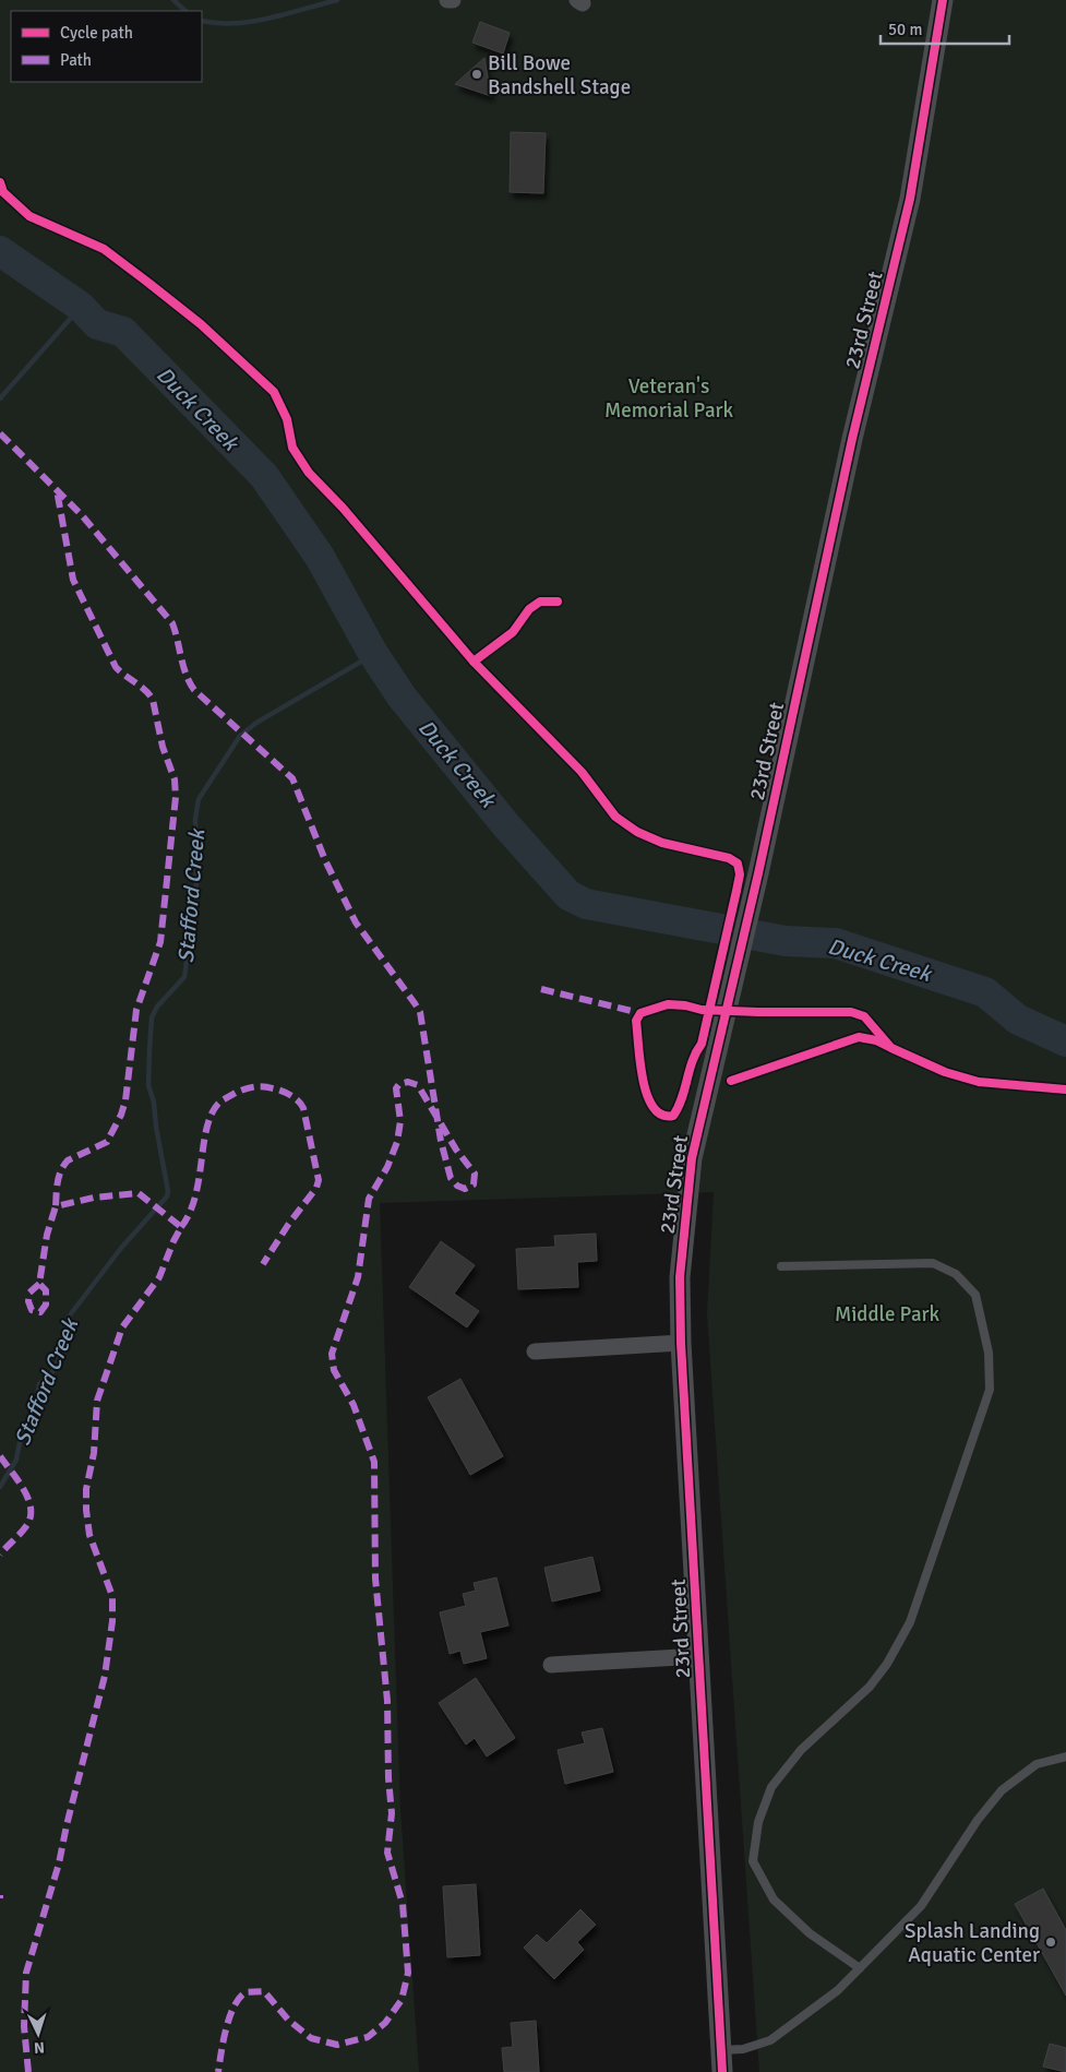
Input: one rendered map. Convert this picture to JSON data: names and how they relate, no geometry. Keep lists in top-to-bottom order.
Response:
{
  "streets": {
    "street": ["23rd Street"]
  },
  "water": ["Duck Creek", "Stafford Creek"],
  "parks": ["Veteran's Memorial Park", "Middle Park"],
  "places": ["Bill Bowe Bandshell Stage", "Splash Landing Aquatic Center"],
  "legend": ["Cycle path", "Path"],
  "scale_bar": "50 m",
  "north": "bottom"
}
